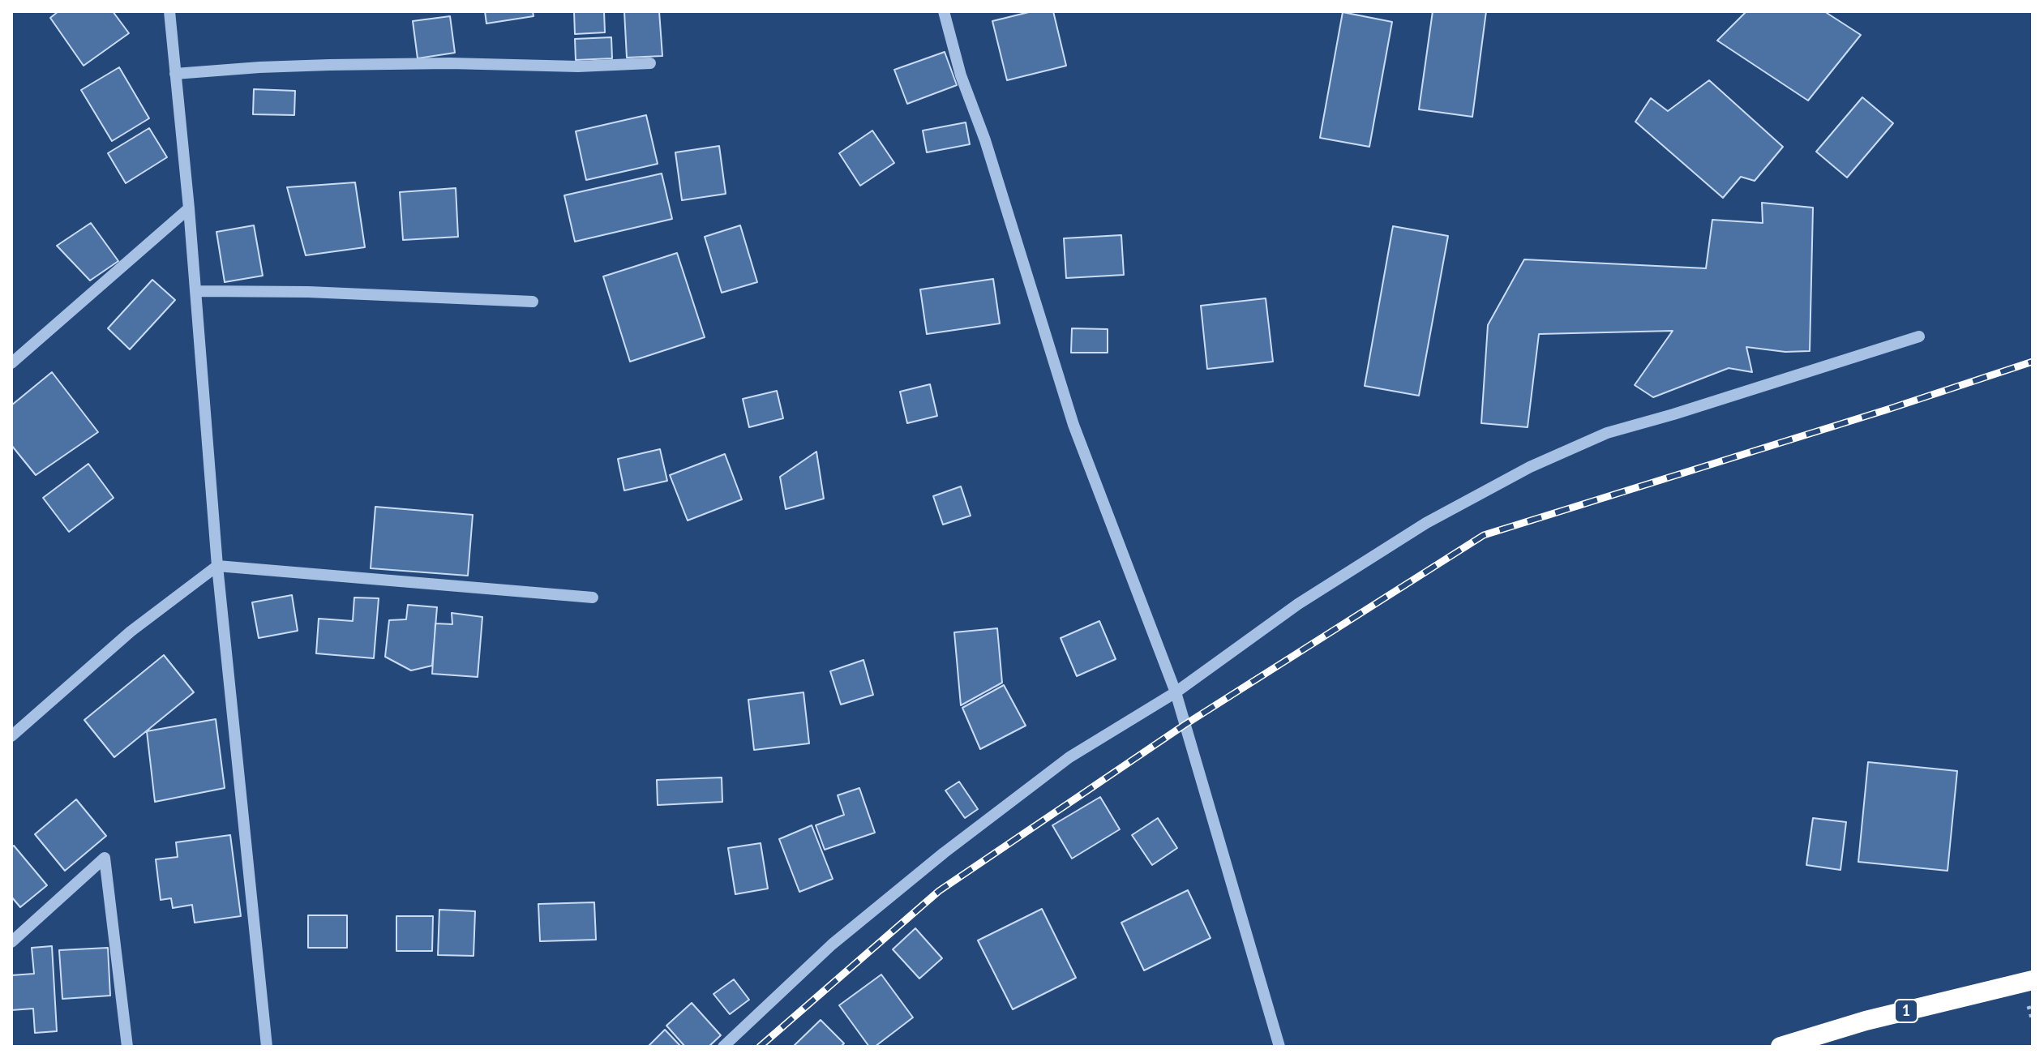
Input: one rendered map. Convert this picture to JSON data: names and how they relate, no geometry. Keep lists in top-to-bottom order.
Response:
{
  "streets": {
    "highway": ["1"]
  }
}
